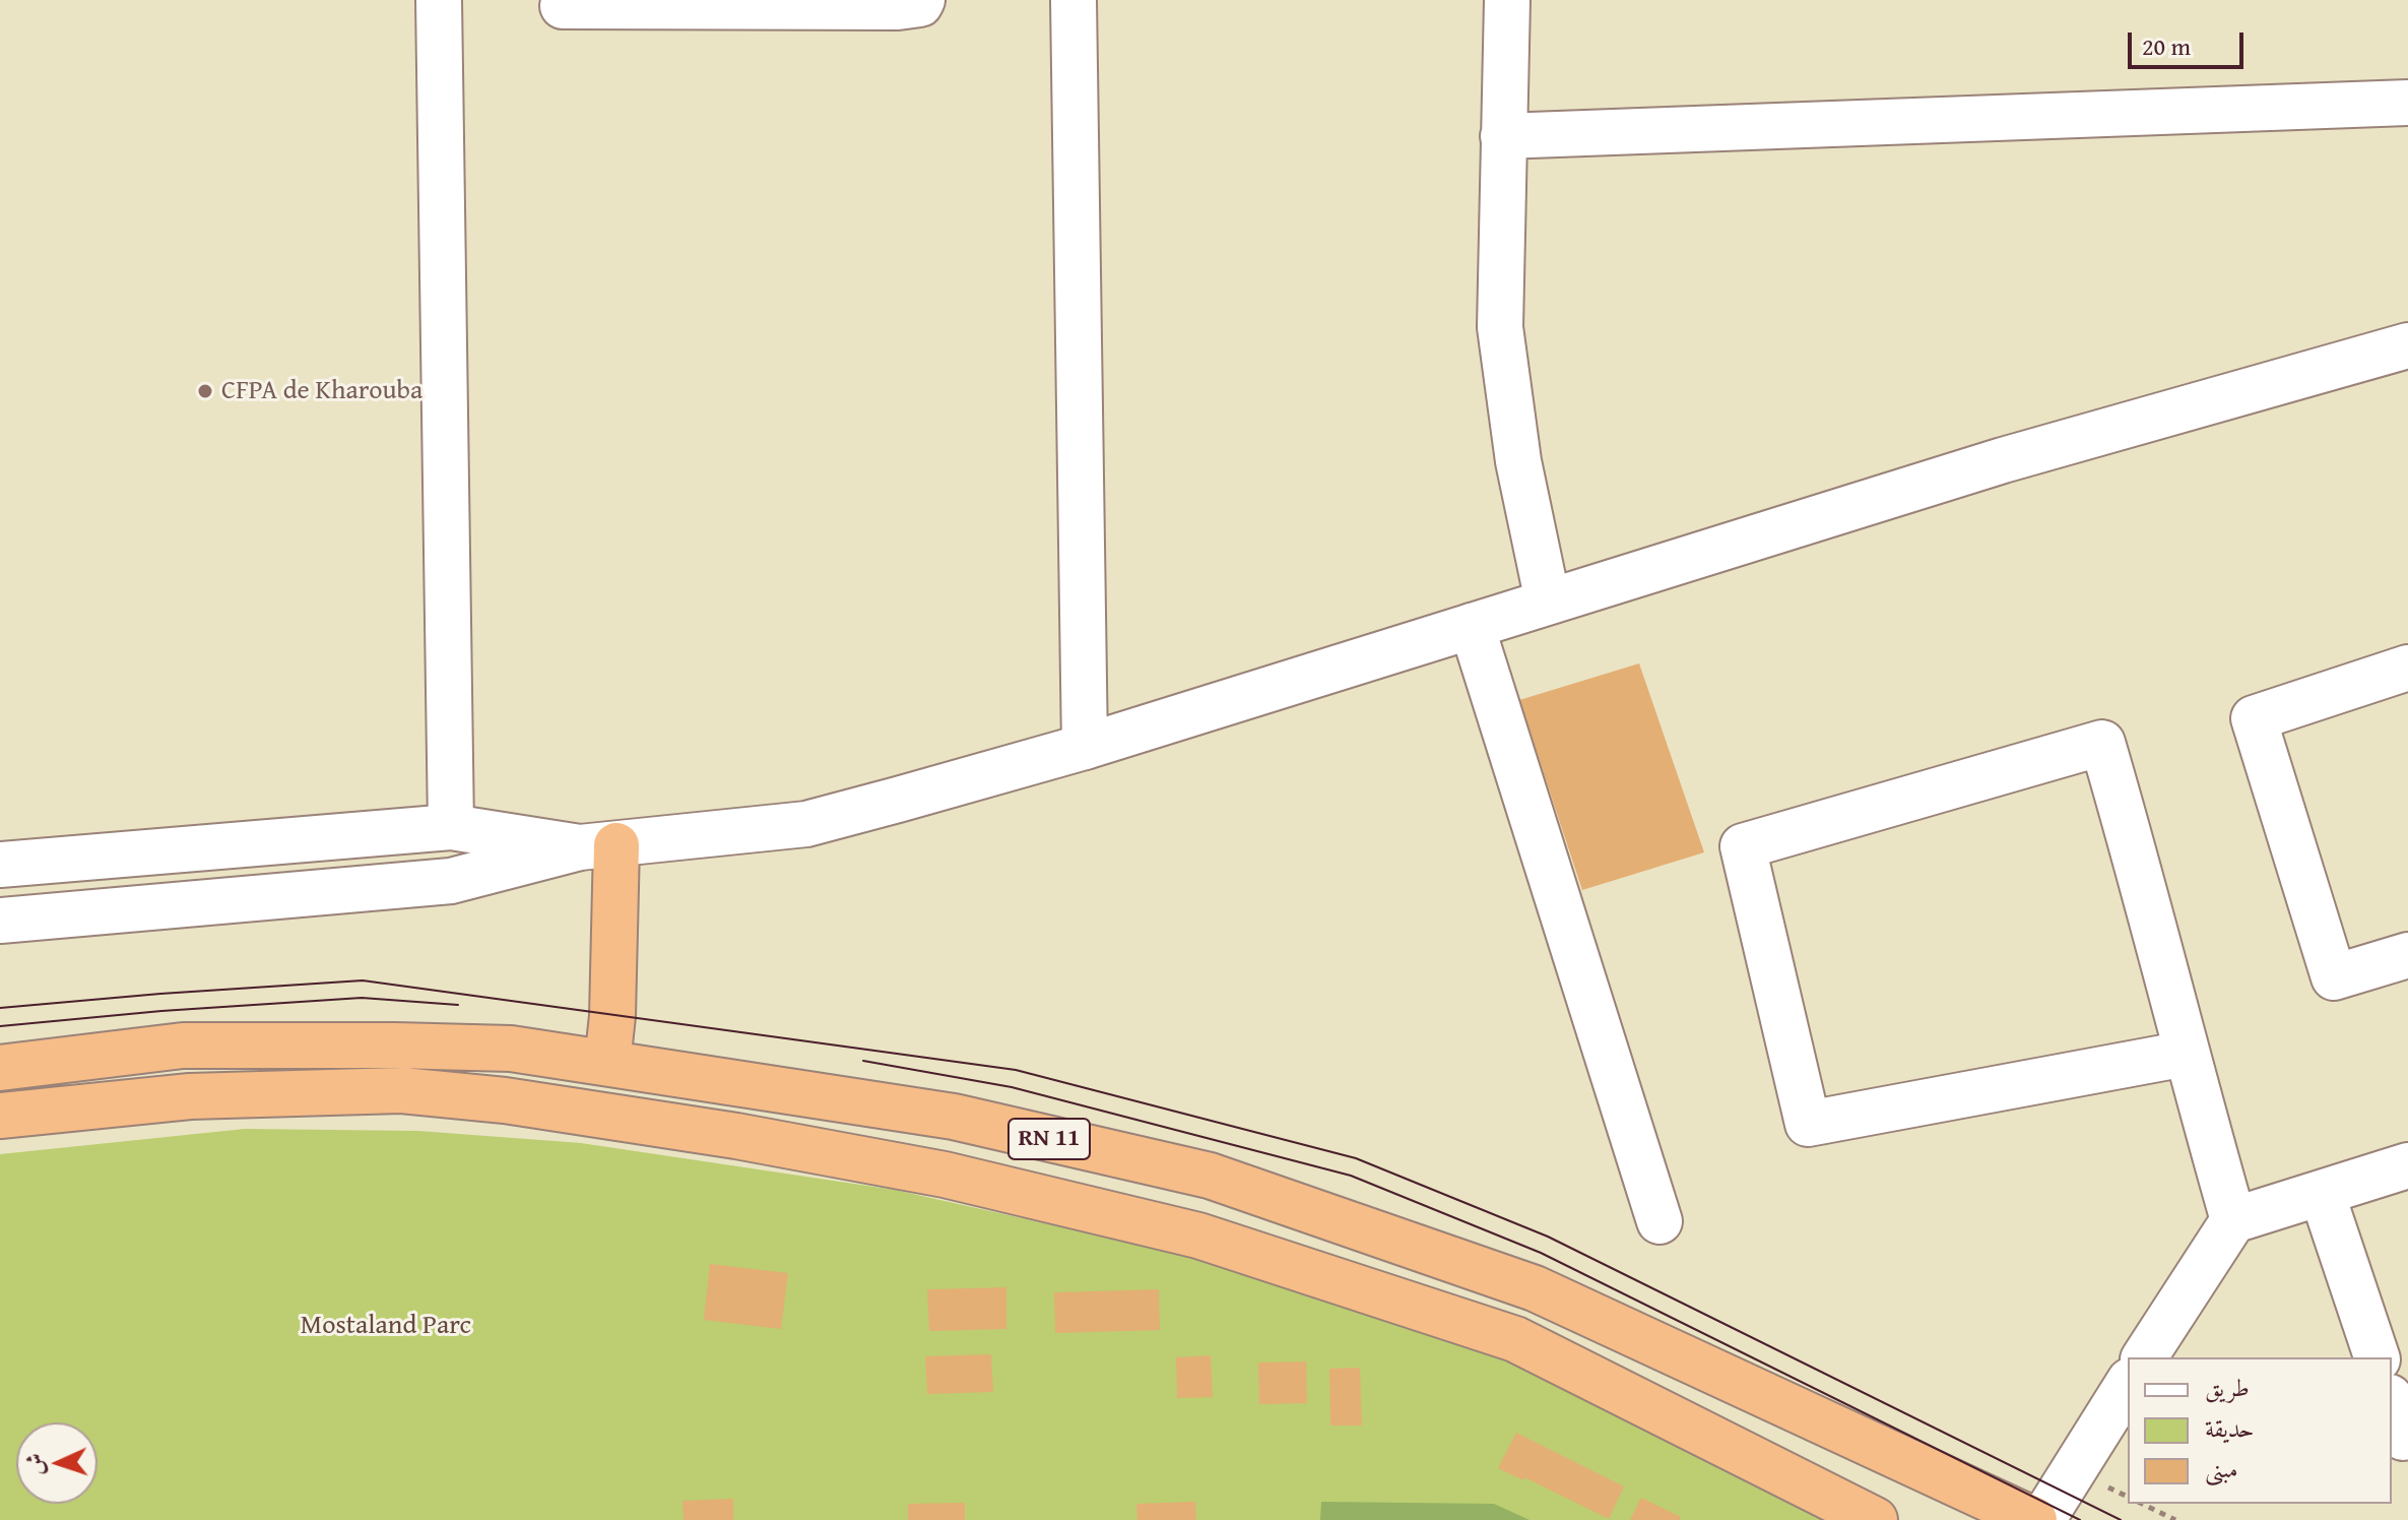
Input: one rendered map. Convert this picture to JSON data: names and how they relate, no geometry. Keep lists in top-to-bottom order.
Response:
{
  "streets": {
    "highway": ["RN 11"]
  },
  "parks": ["Mostaland Parc"],
  "places": ["CFPA de Kharouba"],
  "legend": ["طريق", "حديقة", "مبنى"],
  "scale_bar": "20 m",
  "north": "left"
}
